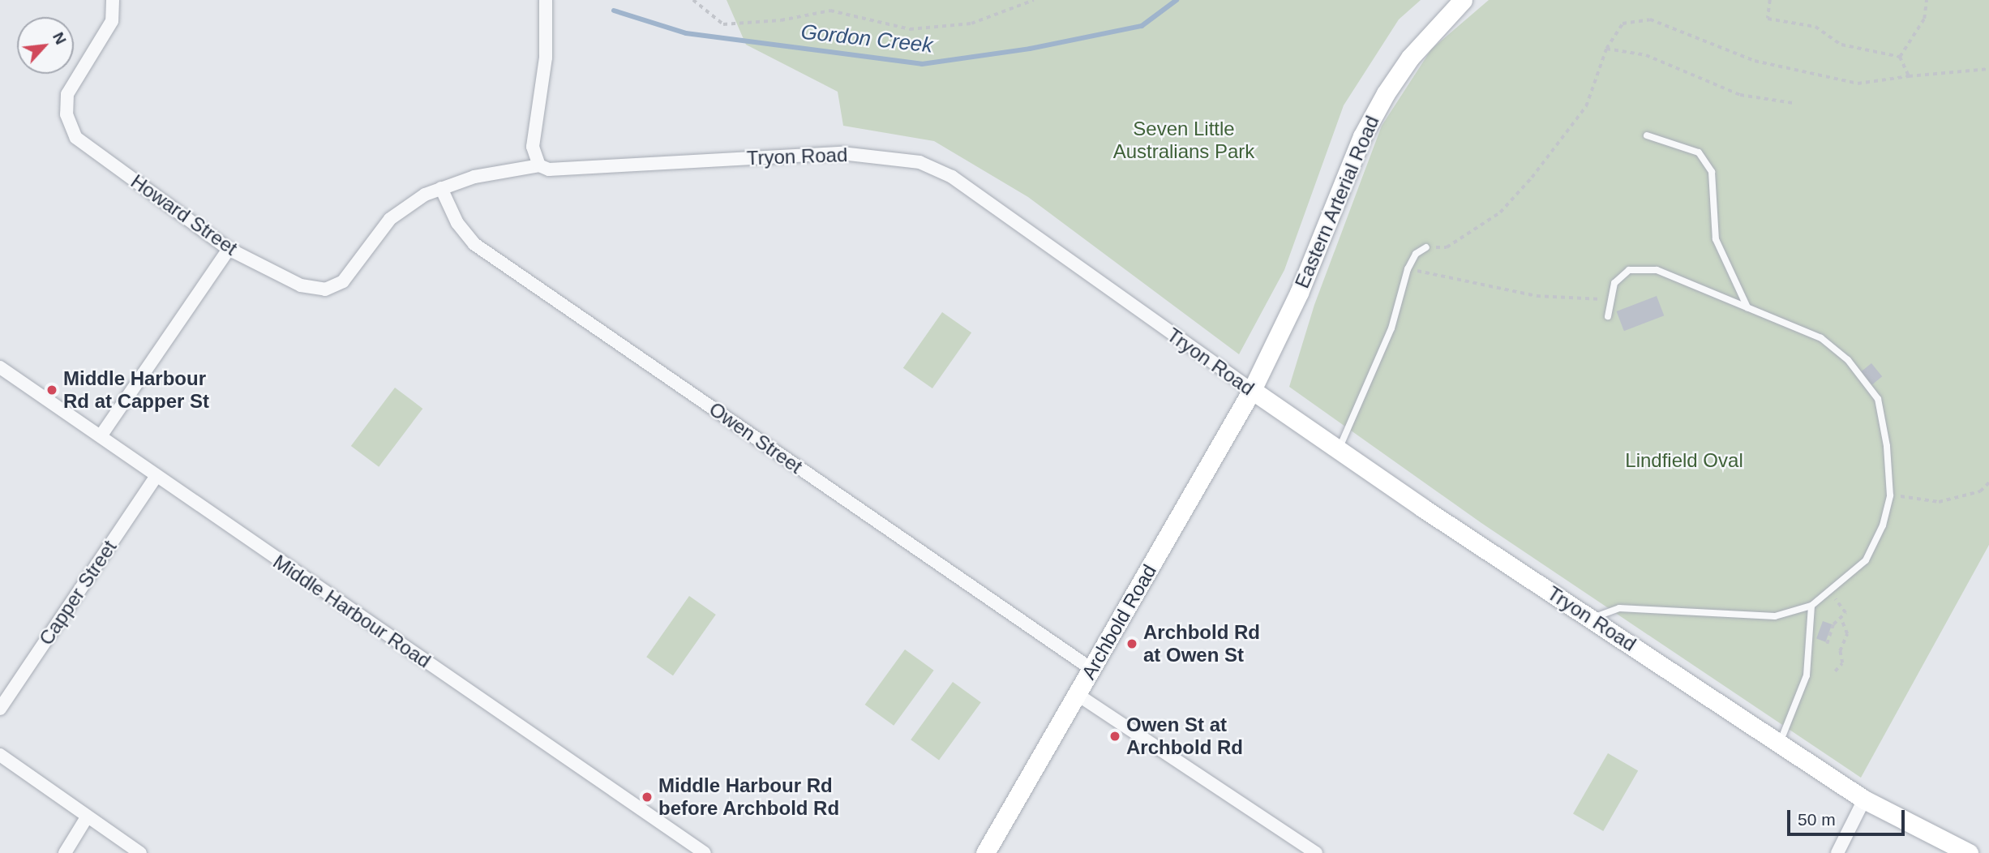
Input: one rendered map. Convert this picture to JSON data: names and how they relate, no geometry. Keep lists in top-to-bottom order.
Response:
{
  "streets": {
    "main road": ["Tryon Road", "Eastern Arterial Road", "Archbold Road"],
    "street": [
      "Howard Street",
      "Owen Street",
      "Capper Street",
      "Middle Harbour Road"
    ]
  },
  "crossings": [
    ["Tryon Road", "Eastern Arterial Road"],
    ["Tryon Road", "Howard Street"],
    ["Tryon Road", "Archbold Road"],
    ["Eastern Arterial Road", "Archbold Road"],
    ["Howard Street", "Owen Street"],
    ["Owen Street", "Archbold Road"],
    ["Capper Street", "Middle Harbour Road"]
  ],
  "water": ["Gordon Creek"],
  "parks": ["Seven Little Australians Park", "Lindfield Oval"],
  "places": [
    "Middle Harbour Rd at Capper St",
    "Archbold Rd at Owen St",
    "Owen St at Archbold Rd",
    "Middle Harbour Rd before Archbold Rd"
  ],
  "scale_bar": "50 m",
  "north": "top right"
}
